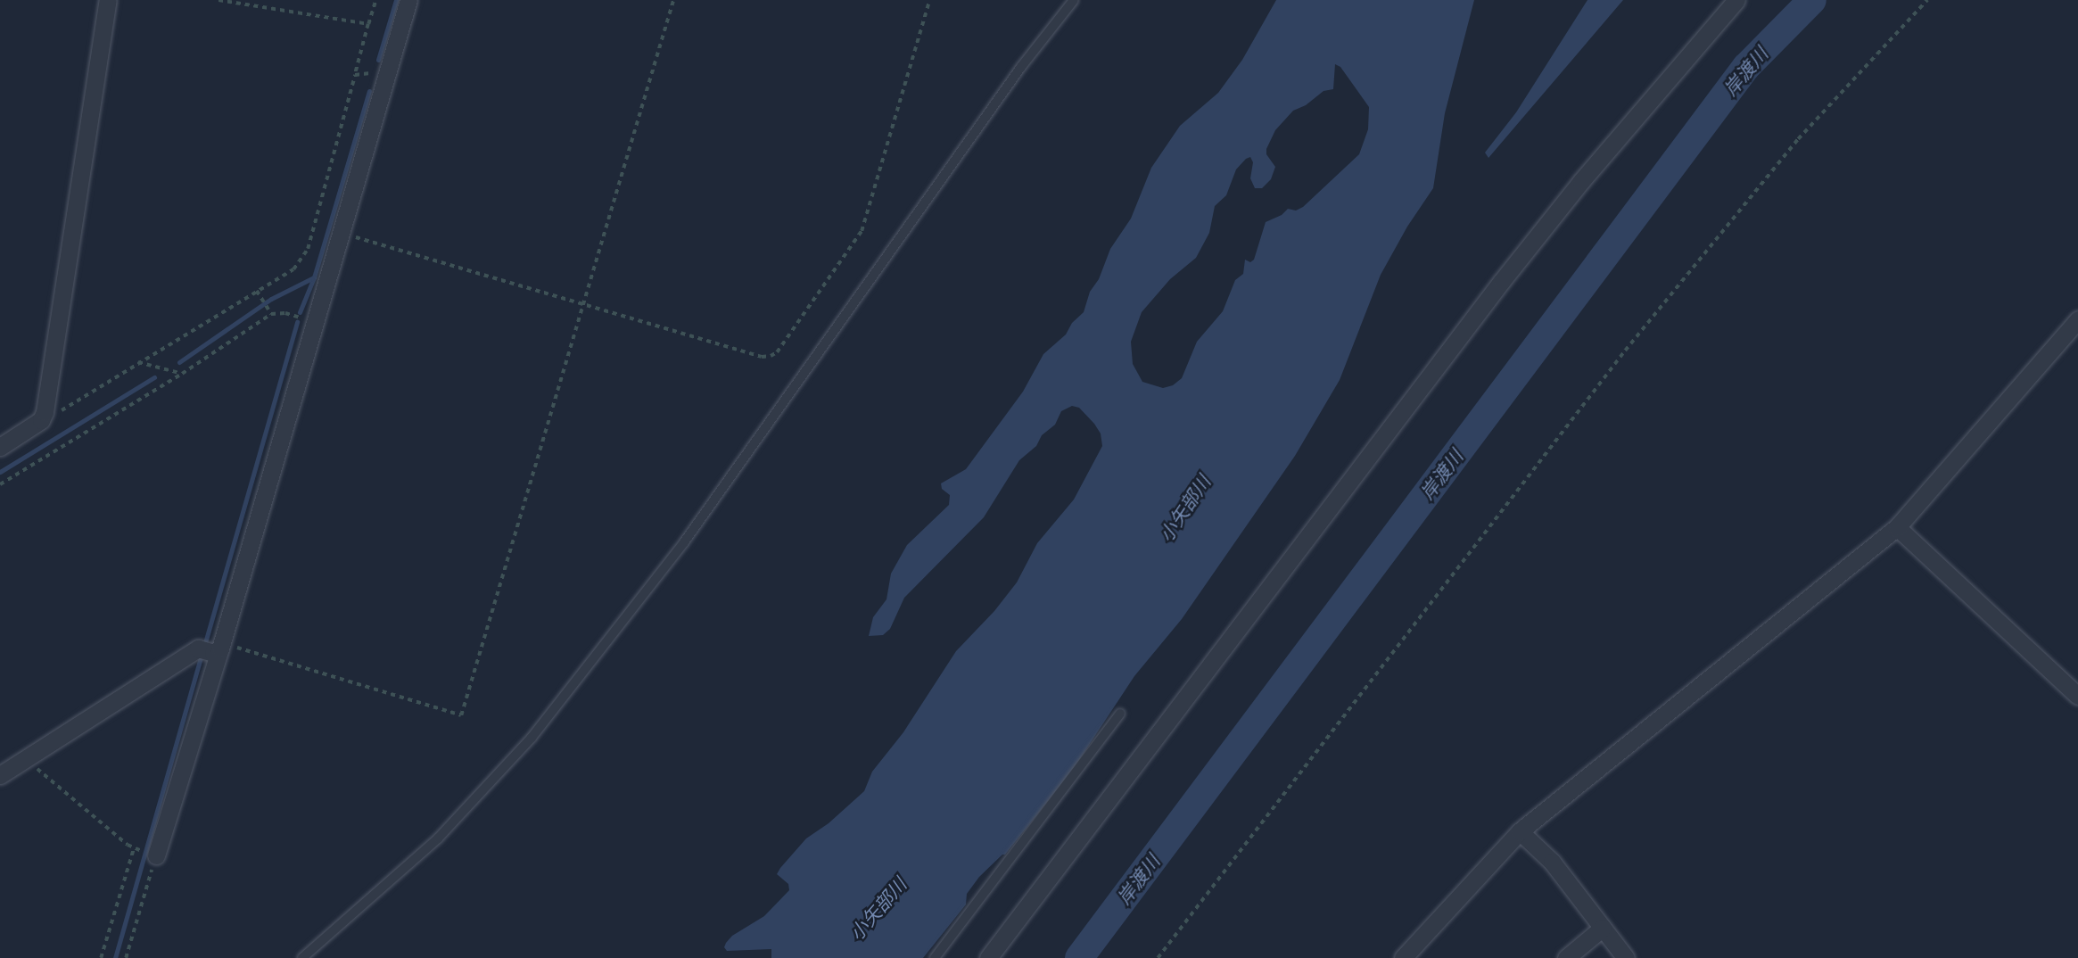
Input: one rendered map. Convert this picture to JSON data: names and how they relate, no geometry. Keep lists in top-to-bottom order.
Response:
{
  "water": ["岸渡川", "小矢部川"]
}
